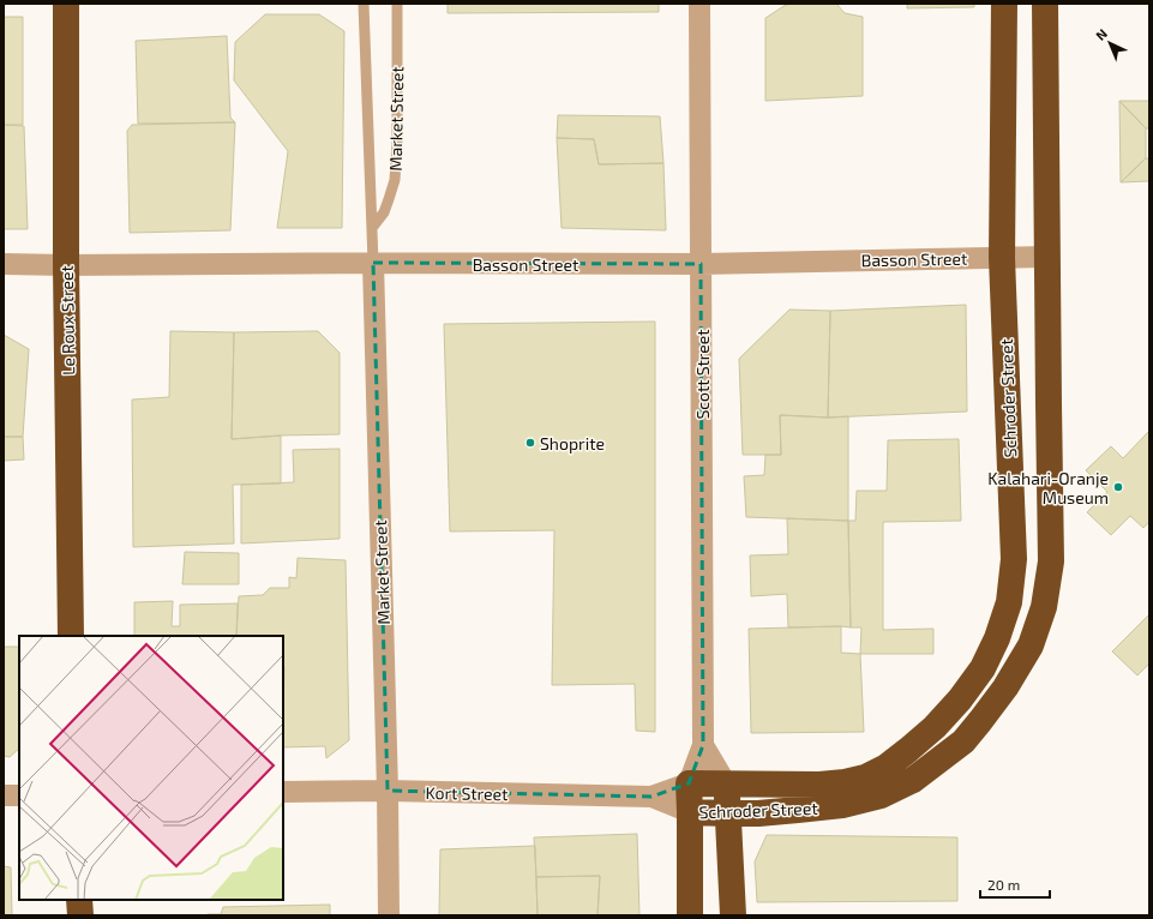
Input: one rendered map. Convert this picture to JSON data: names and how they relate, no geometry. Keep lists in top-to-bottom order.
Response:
{
  "streets": {
    "highway": ["Le Roux Street", "Scott Street", "Schroder Street"],
    "street": ["Market Street", "Basson Street", "Kort Street"]
  },
  "crossings": [
    ["Market Street", "Basson Street"],
    ["Market Street", "Kort Street"],
    ["Basson Street", "Le Roux Street"],
    ["Basson Street", "Scott Street"],
    ["Basson Street", "Schroder Street"],
    ["Scott Street", "Schroder Street"],
    ["Schroder Street", "Kort Street"]
  ],
  "places": ["Shoprite", "Kalahari-Oranje Museum"],
  "scale_bar": "20 m",
  "north": "top left"
}
